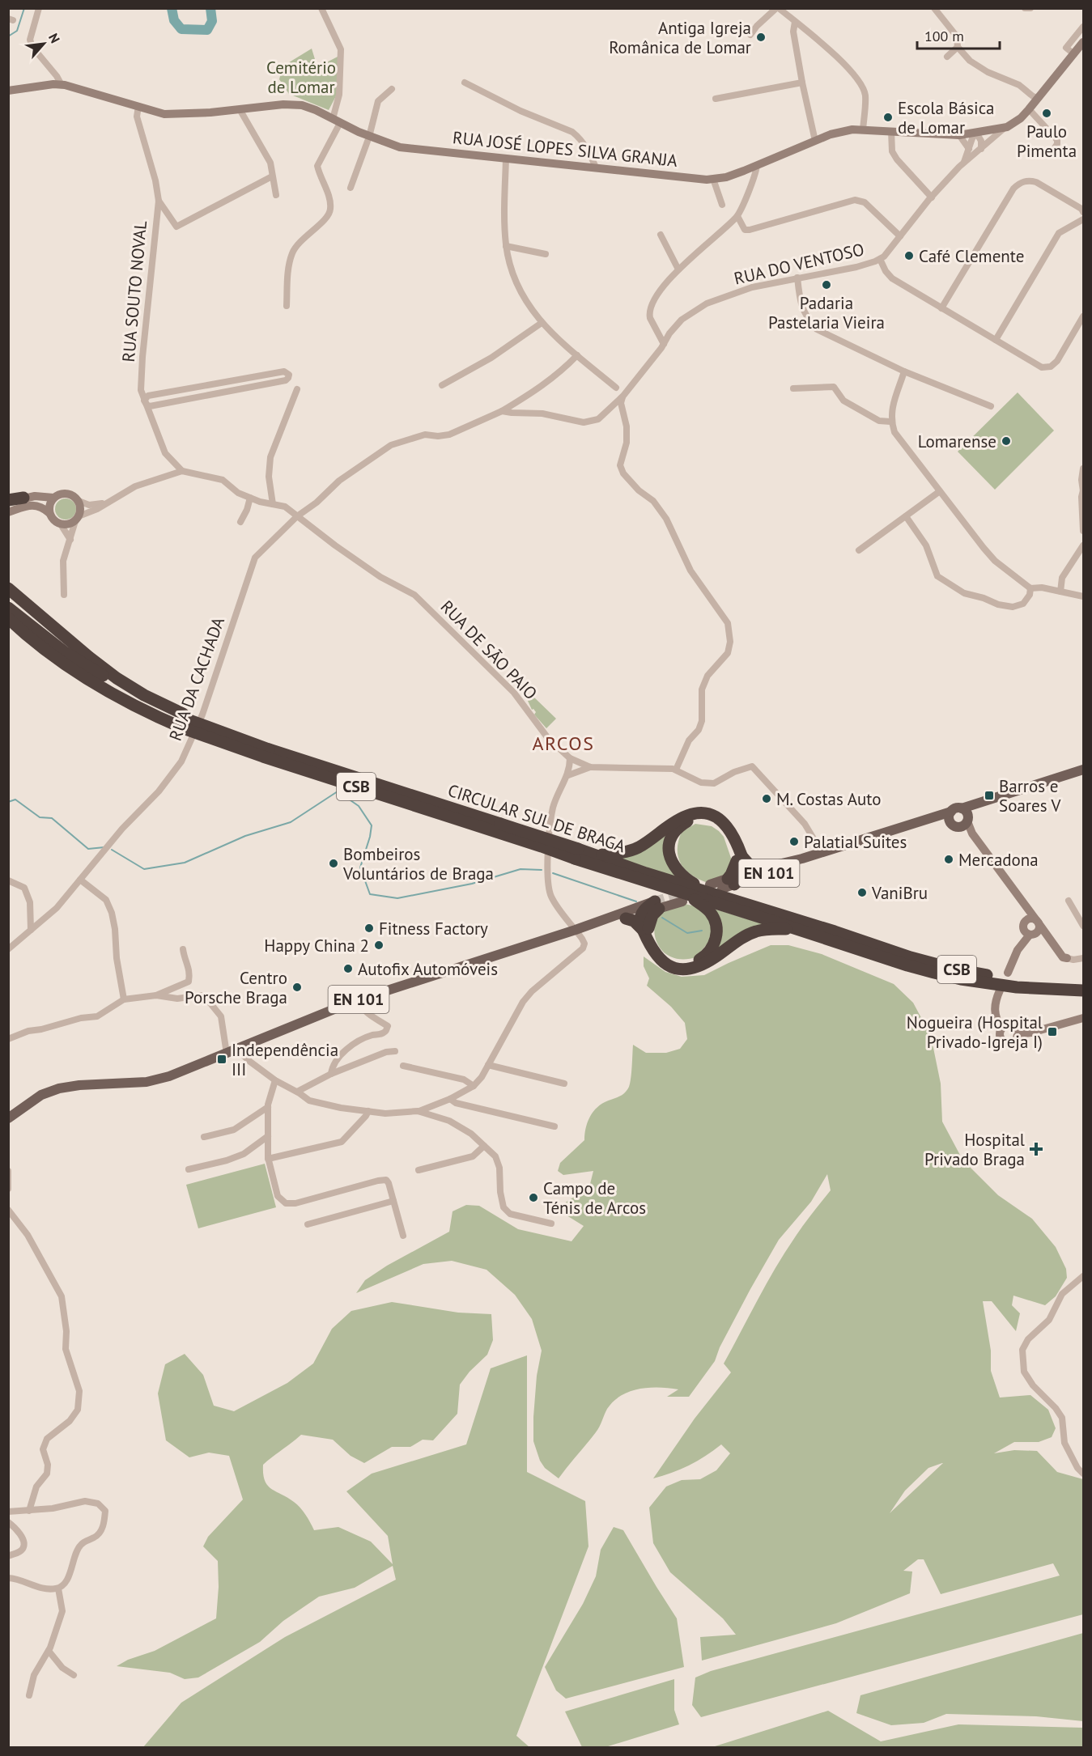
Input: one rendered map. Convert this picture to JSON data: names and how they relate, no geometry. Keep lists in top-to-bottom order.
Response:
{
  "streets": {
    "highway": ["CSB", "CIRCULAR SUL DE BRAGA"],
    "main road": ["RUA JOSÉ LOPES SILVA GRANJA", "EN 101"],
    "street": [
      "RUA DO VENTOSO",
      "RUA SOUTO NOVAL",
      "RUA DE SÃO PAIO",
      "RUA DA CACHADA"
    ]
  },
  "crossings": [
    ["RUA JOSÉ LOPES SILVA GRANJA", "RUA SOUTO NOVAL"],
    ["RUA DO VENTOSO", "RUA DA CACHADA"],
    ["RUA SOUTO NOVAL", "RUA DE SÃO PAIO"],
    ["RUA DE SÃO PAIO", "RUA DA CACHADA"],
    ["RUA DE SÃO PAIO", "EN 101"],
    ["CIRCULAR SUL DE BRAGA", "EN 101"]
  ],
  "districts": ["ARCOS"],
  "parks": ["Cemitério de Lomar"],
  "places": {
    "other": [
      "Antiga Igreja Românica de Lomar",
      "Paulo Pimenta",
      "Escola Básica de Lomar",
      "Café Clemente",
      "Padaria Pastelaria Vieira",
      "Lomarense",
      "M. Costas Auto",
      "Palatial Suites",
      "Mercadona",
      "Bombeiros Voluntários de Braga",
      "VaniBru",
      "Fitness Factory",
      "Happy China 2",
      "Autofix Automóveis",
      "Centro Porsche Braga",
      "Campo de Ténis de Arcos"
    ],
    "transit": ["Barros e Soares V", "Nogueira (Hospital Privado-Igreja I)", "Independência III"],
    "health": ["Hospital Privado Braga"]
  },
  "scale_bar": "100 m",
  "north": "top right"
}
